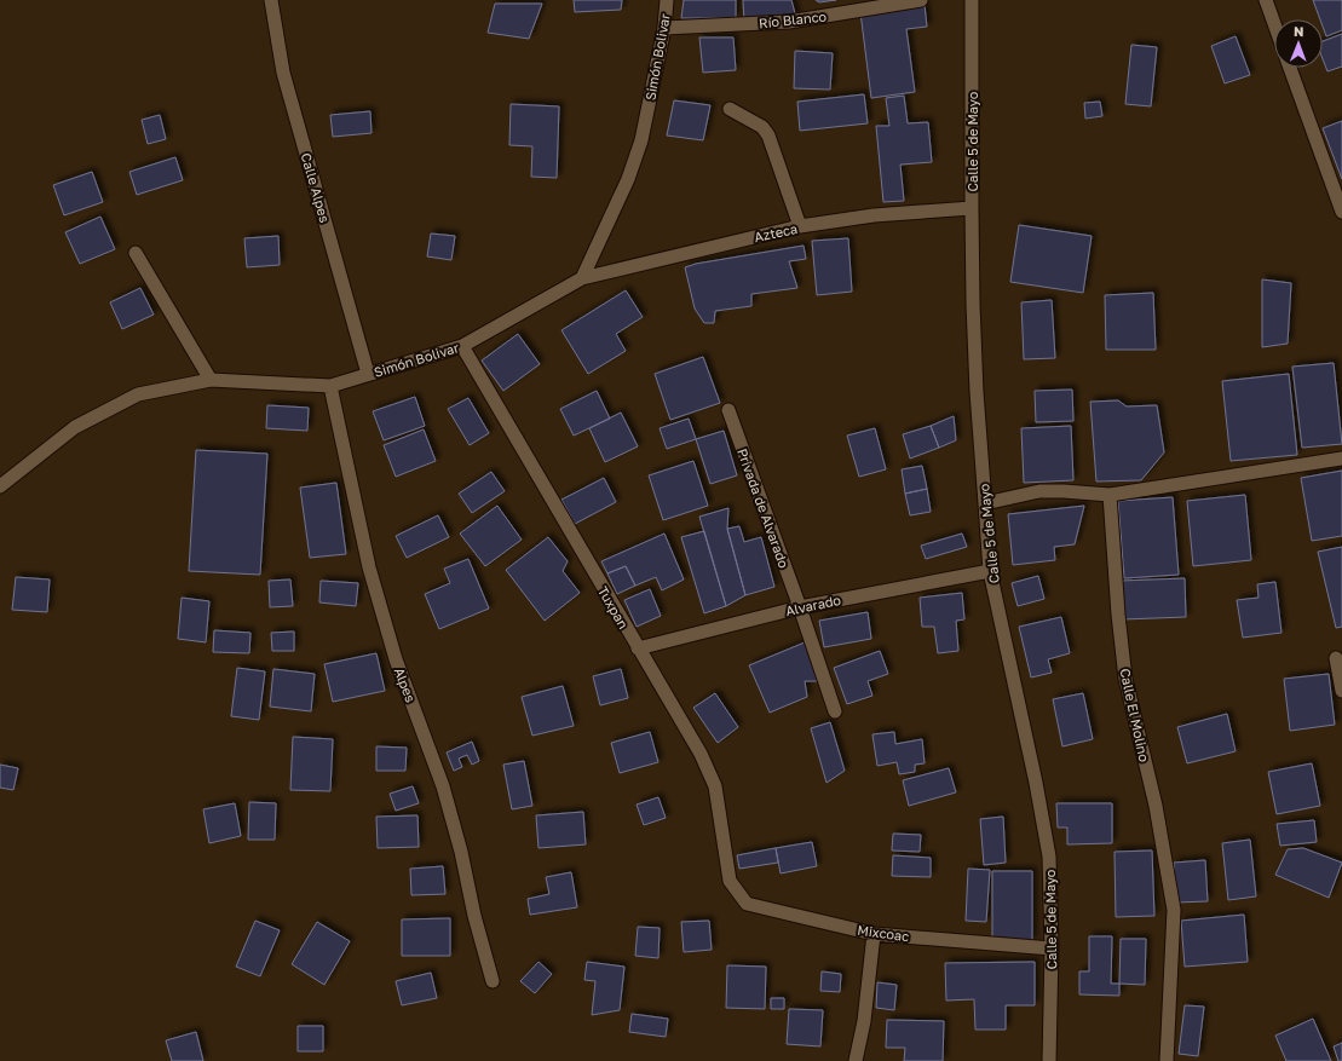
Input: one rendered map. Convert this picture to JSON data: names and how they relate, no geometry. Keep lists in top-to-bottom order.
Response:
{
  "streets": {
    "street": [
      "Río Blanco",
      "Simón Bolivar",
      "Calle 5 de Mayo",
      "Calle Alpes",
      "Azteca",
      "Privada de Alvarado",
      "Alvarado",
      "Tuxpan",
      "Alpes",
      "Calle El Molino",
      "Mixcoac"
    ]
  },
  "crossings": [
    ["Río Blanco", "Simón Bolivar"],
    ["Simón Bolivar", "Calle Alpes"],
    ["Simón Bolivar", "Azteca"],
    ["Simón Bolivar", "Tuxpan"],
    ["Simón Bolivar", "Alpes"],
    ["Calle 5 de Mayo", "Azteca"],
    ["Calle 5 de Mayo", "Alvarado"],
    ["Calle 5 de Mayo", "Mixcoac"],
    ["Privada de Alvarado", "Alvarado"],
    ["Alvarado", "Tuxpan"],
    ["Tuxpan", "Mixcoac"]
  ],
  "north": "top"
}
